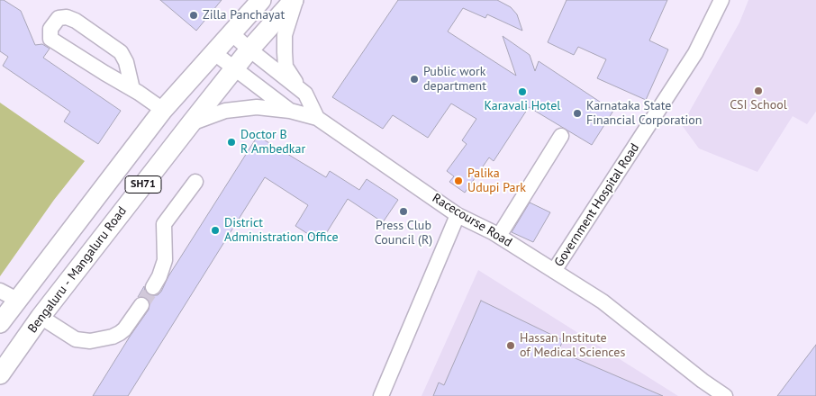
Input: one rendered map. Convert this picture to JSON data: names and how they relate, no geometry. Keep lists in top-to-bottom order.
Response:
{
  "streets": {
    "main road": ["SH71", "Bengaluru - Mangaluru Road"],
    "street": ["Government Hospital Road", "Racecourse Road"]
  },
  "crossings": [
    ["SH71", "Racecourse Road"],
    ["Government Hospital Road", "Racecourse Road"],
    ["Racecourse Road", "Bengaluru - Mangaluru Road"]
  ],
  "places": [
    "Zilla Panchayat",
    "Public work department",
    "CSI School",
    "Karavali Hotel",
    "Karnataka State Financial Corporation",
    "Doctor B R Ambedkar",
    "Palika Udupi Park",
    "Press Club Council (R)",
    "District Administration Office",
    "Hassan Institute of Medical Sciences"
  ]
}
